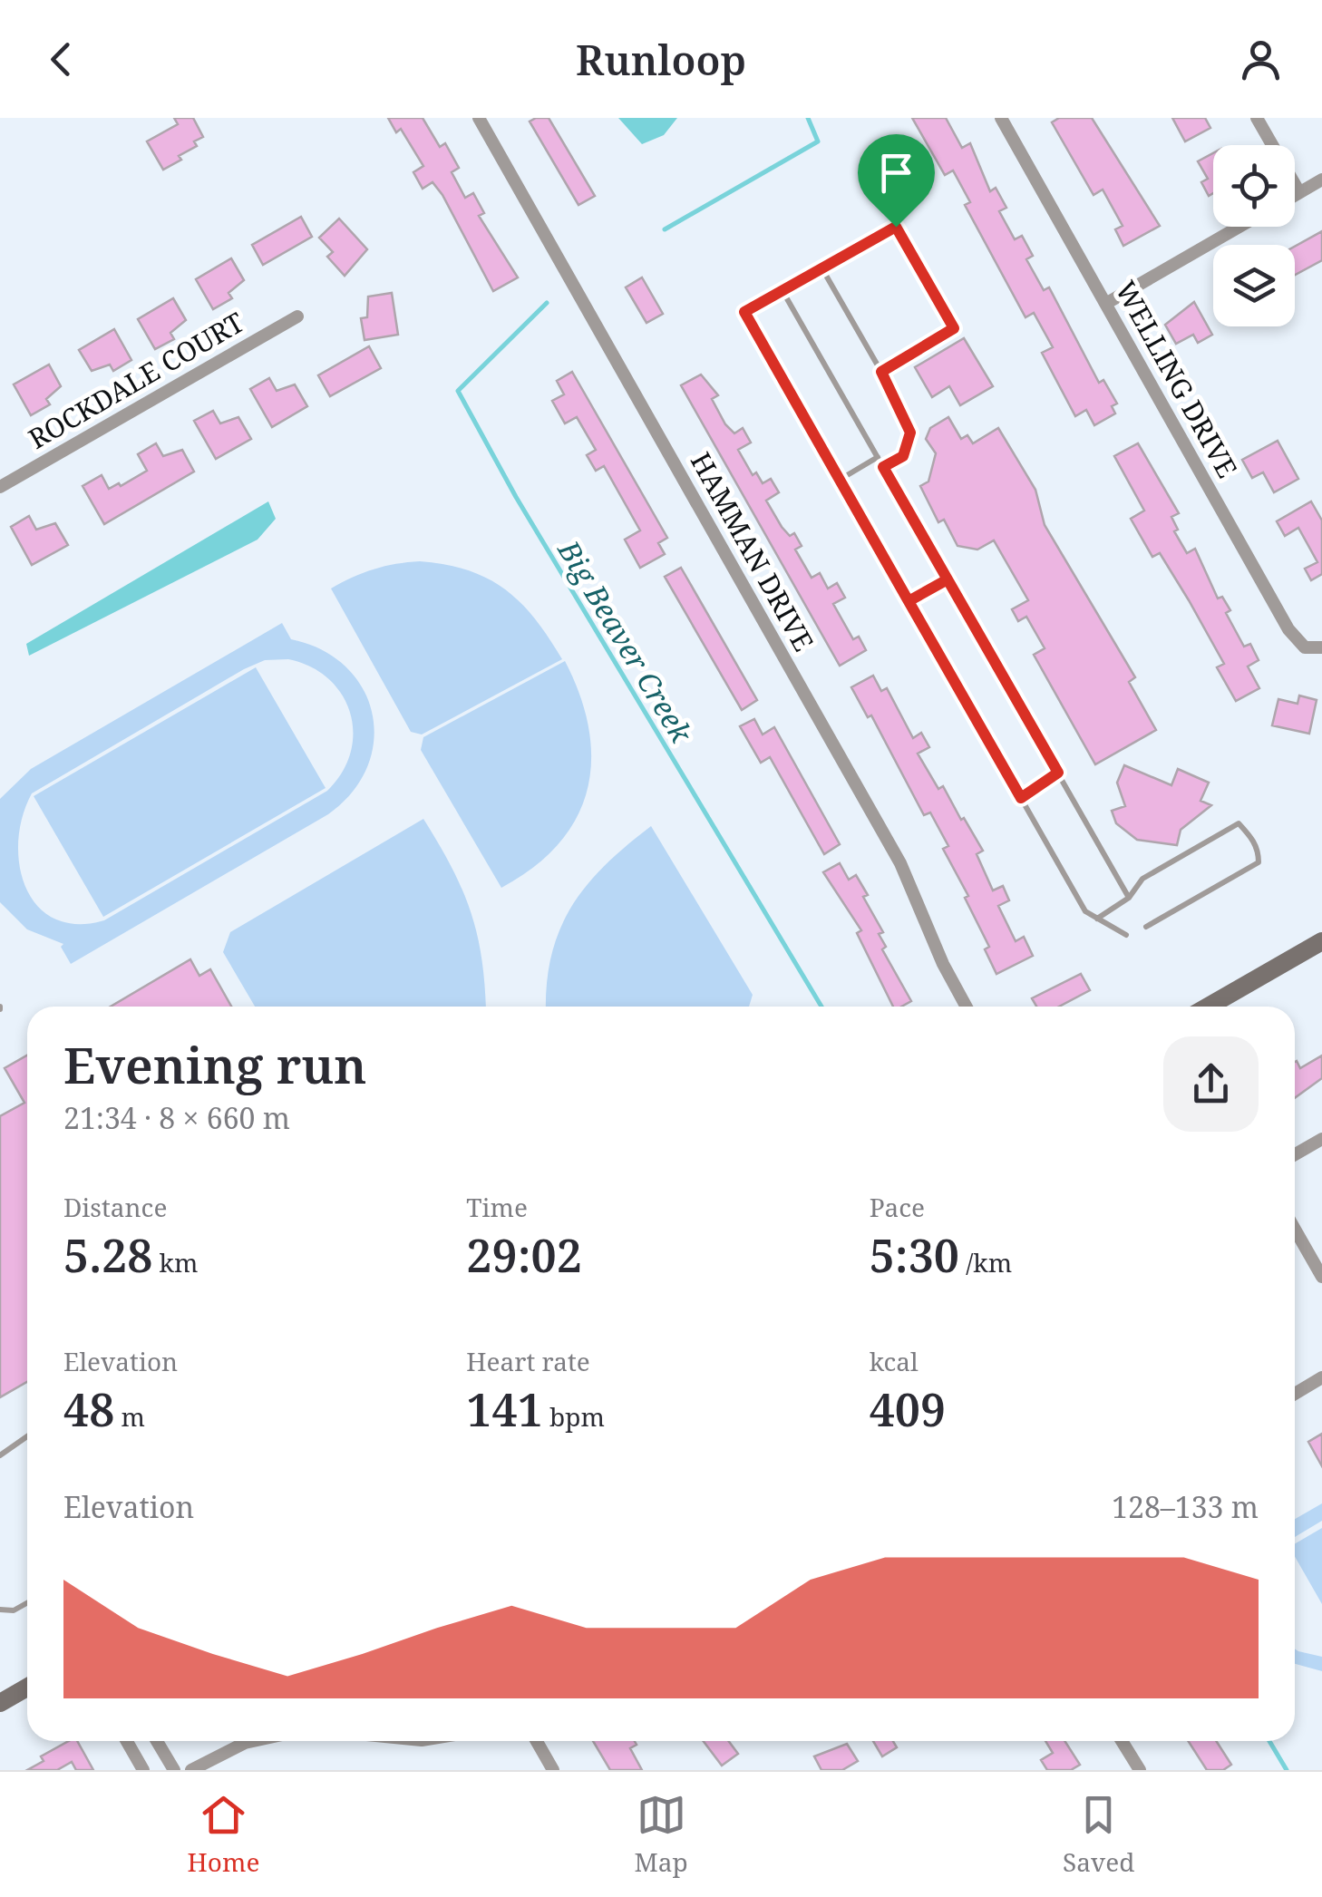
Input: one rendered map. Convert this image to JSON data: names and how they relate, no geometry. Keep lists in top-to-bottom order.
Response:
{
  "streets": {
    "street": ["WELLING DRIVE", "ROCKDALE COURT", "HAMMAN DRIVE"]
  },
  "water": ["Big Beaver Creek"],
  "page": {
    "header": "Runloop",
    "heading": ["Evening run", "21:34 · 8 × 660 m"],
    "stats": [
      ["Distance", "5.28 km"],
      ["Time", "29:02"],
      ["Pace", "5:30 /km"],
      ["Elevation", "48 m"],
      ["Heart rate", "141 bpm"],
      ["kcal", "409"]
    ],
    "chart": ["Elevation", "128–133 m"],
    "tabs": ["Home", "Map", "Saved"]
  }
}
